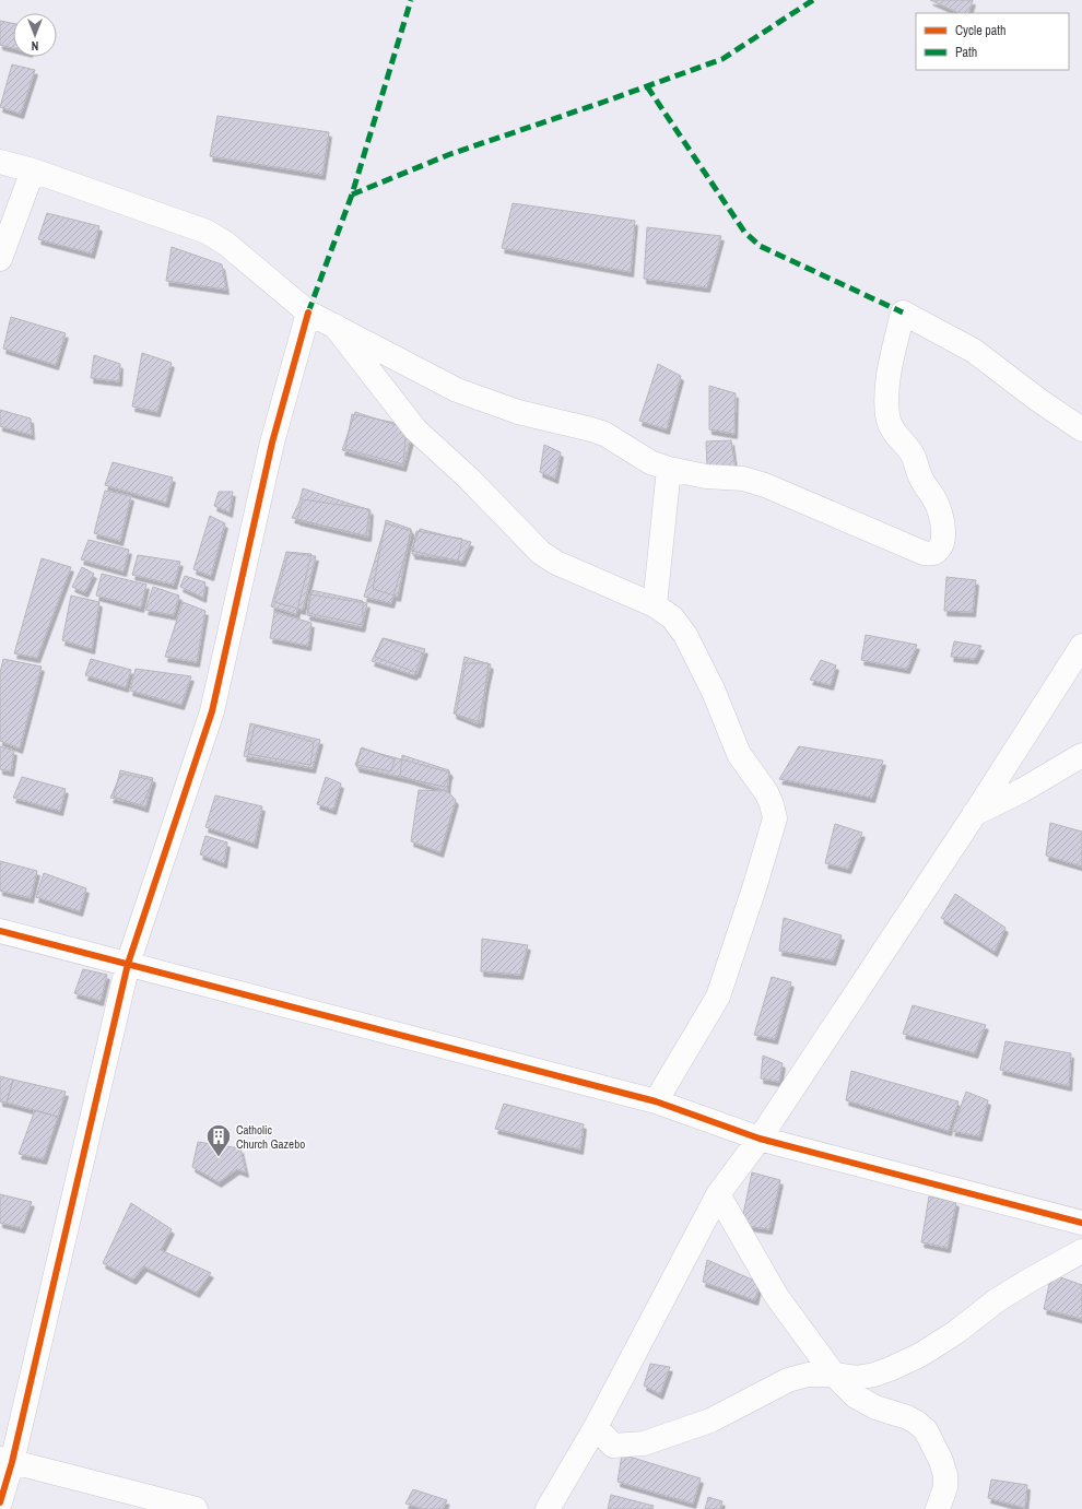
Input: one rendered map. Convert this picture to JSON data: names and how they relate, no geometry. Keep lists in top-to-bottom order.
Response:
{
  "places": {
    "building": ["Catholic Church Gazebo"]
  },
  "legend": ["Cycle path", "Path"],
  "north": "bottom"
}
